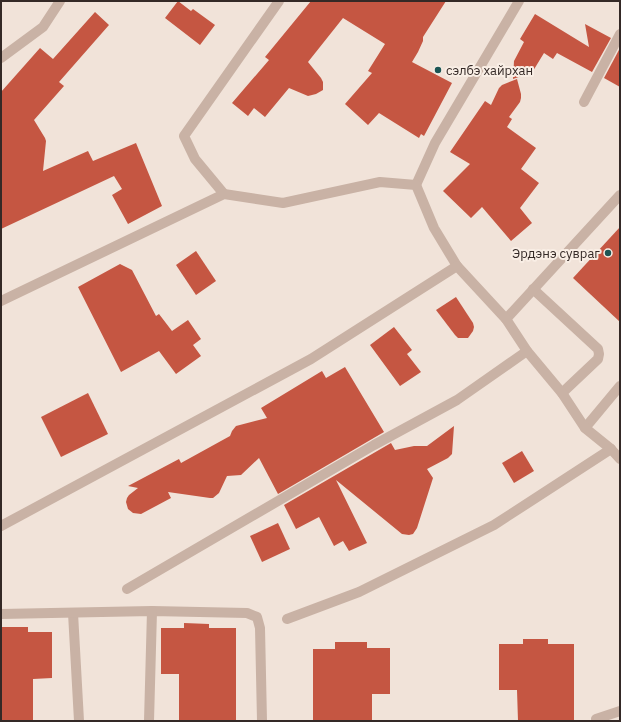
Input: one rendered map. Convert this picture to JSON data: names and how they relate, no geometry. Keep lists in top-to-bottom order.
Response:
{
  "places": ["сэлбэ хайрхан", "Эрдэнэ сувраг"]
}
